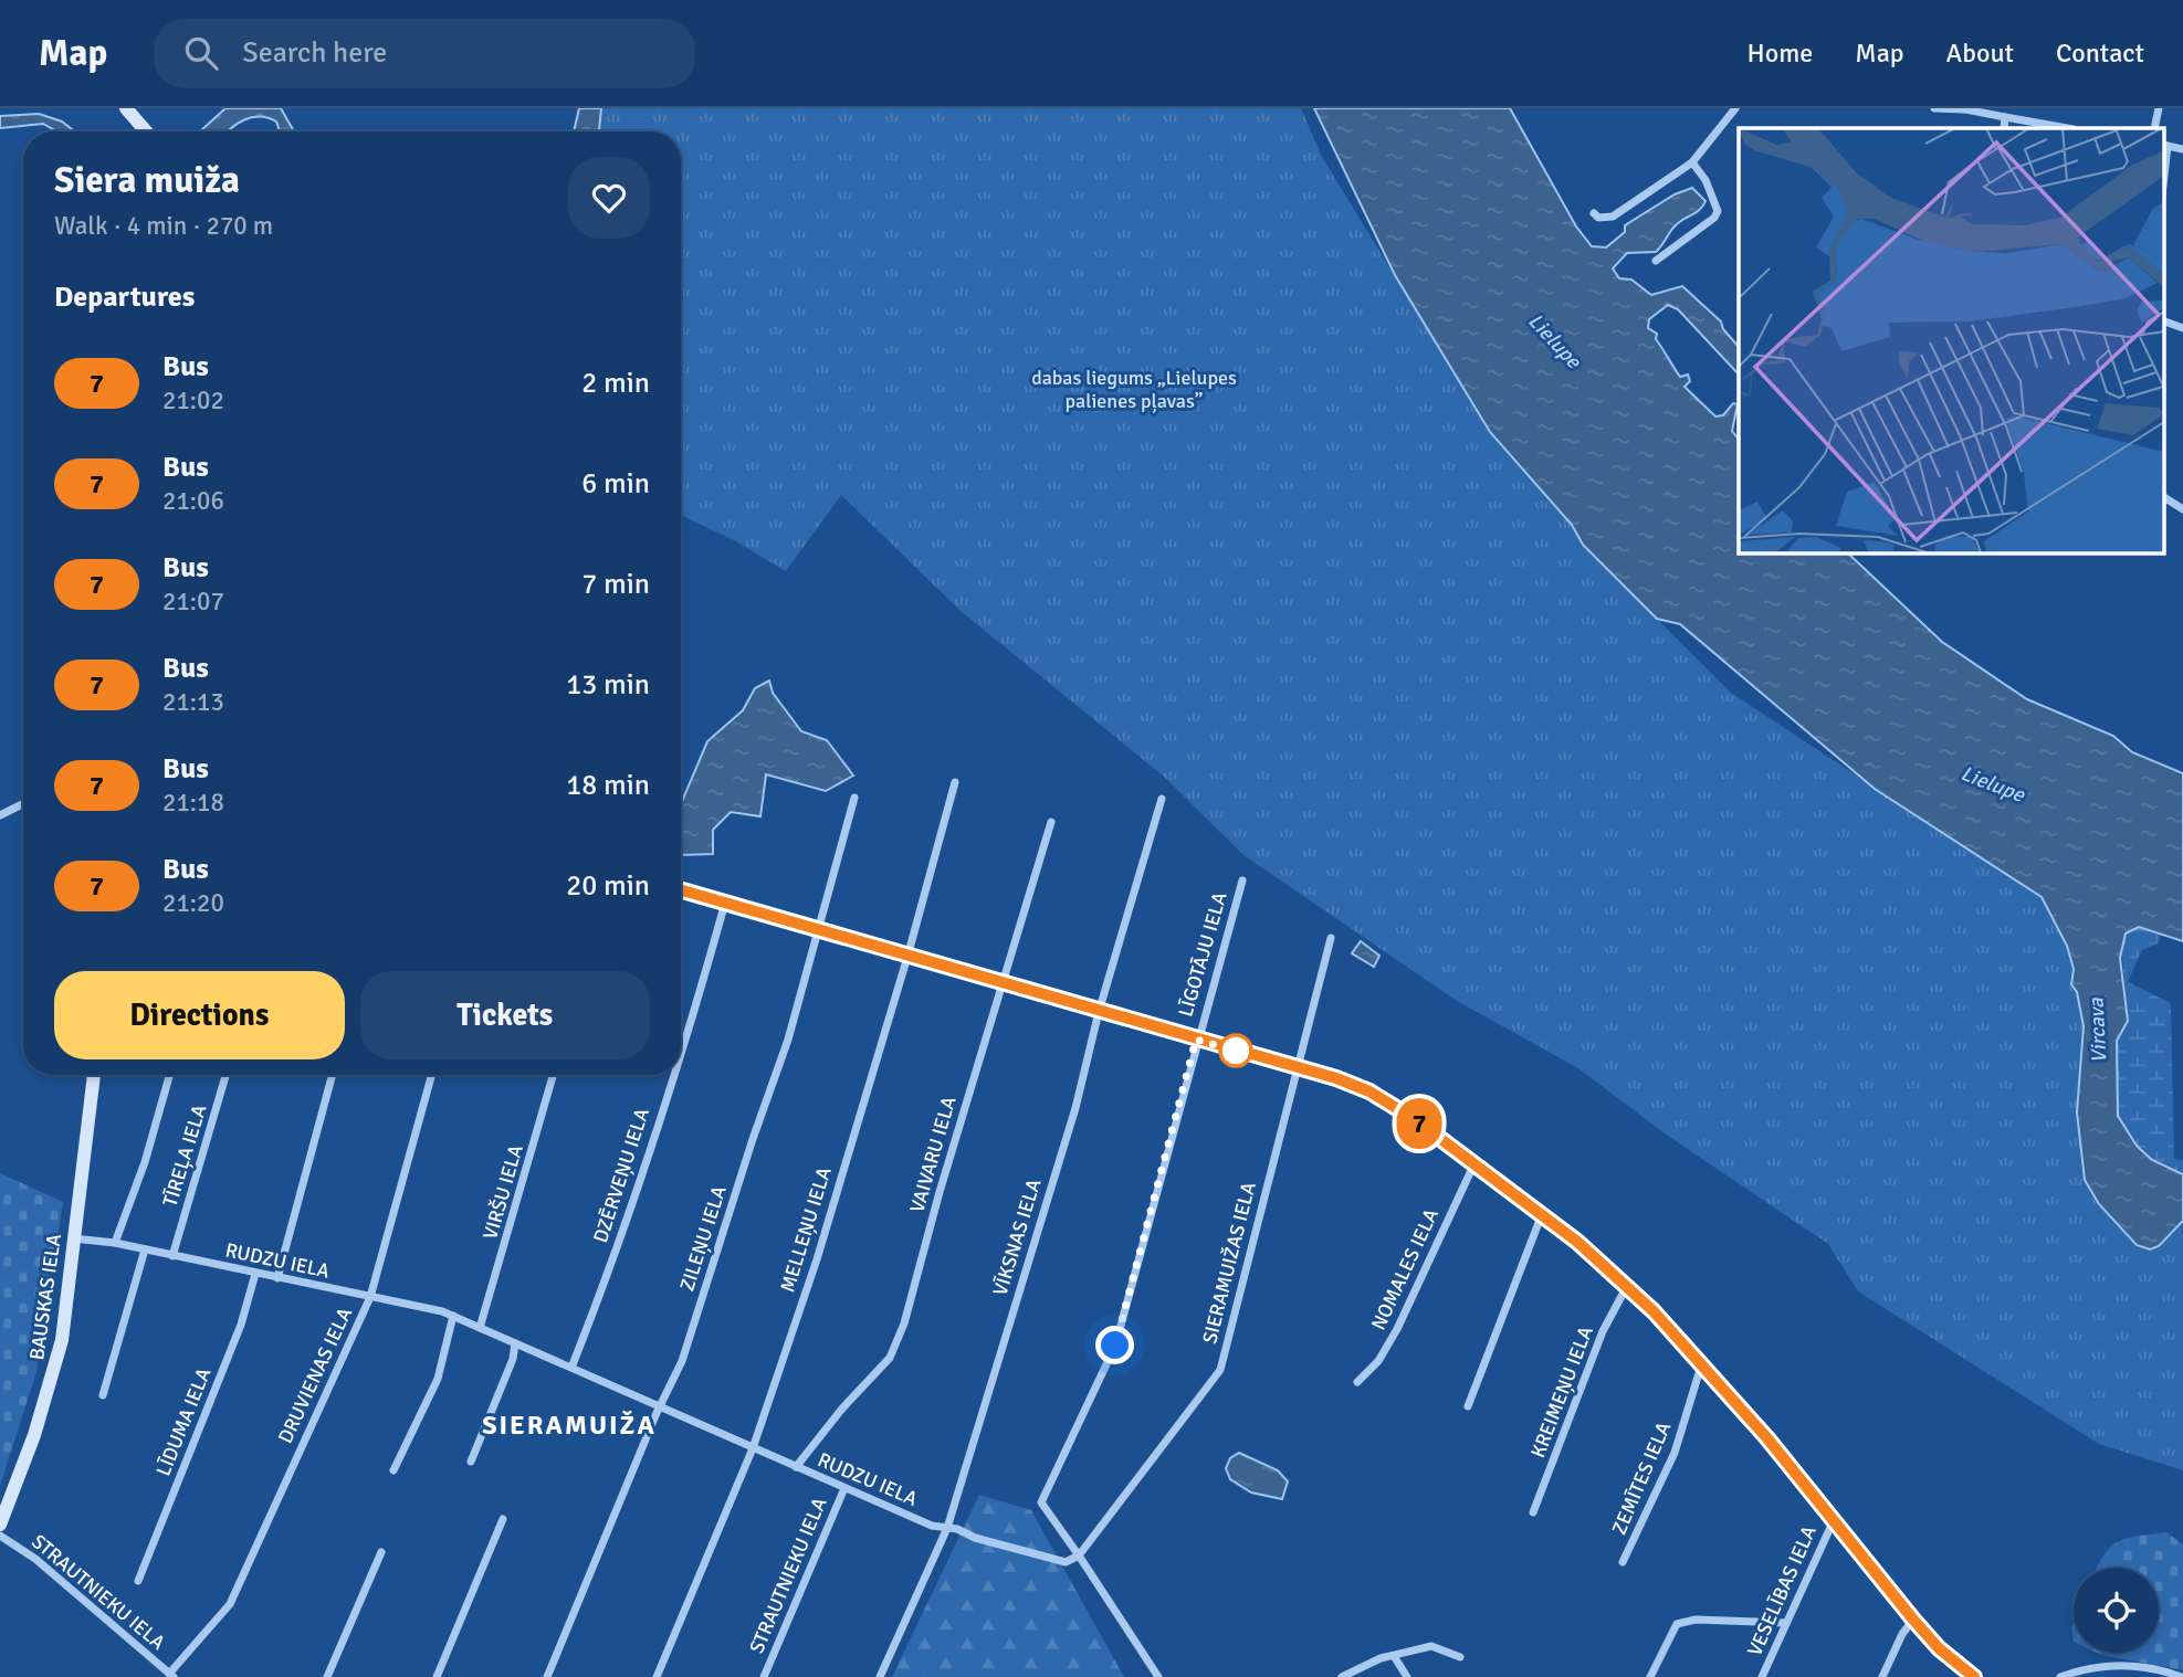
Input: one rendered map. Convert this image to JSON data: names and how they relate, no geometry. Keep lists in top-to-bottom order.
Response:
{
  "streets": {
    "street": [
      "LĪGOTĀJU IELA",
      "VAIVARU IELA",
      "TĪREĻA IELA",
      "DZĒRVEŅU IELA",
      "VIRŠU IELA",
      "MELLEŅU IELA",
      "VĪKSNAS IELA",
      "ZILEŅU IELA",
      "RUDZU IELA",
      "SIERAMUIŽAS IELA",
      "NOMALES IELA",
      "BAUSKAS IELA",
      "DRUVIENAS IELA",
      "KREIMEŅU IELA",
      "LĪDUMA IELA",
      "ZEMĪTES IELA",
      "STRAUTNIEKU IELA",
      "VESELĪBAS IELA"
    ]
  },
  "crossings": [
    ["LĪGOTĀJU IELA", "RUDZU IELA"],
    ["LĪGOTĀJU IELA", "SIERAMUIŽAS IELA"],
    ["VAIVARU IELA", "RUDZU IELA"],
    ["TĪREĻA IELA", "RUDZU IELA"],
    ["DZĒRVEŅU IELA", "RUDZU IELA"],
    ["VIRŠU IELA", "RUDZU IELA"],
    ["MELLEŅU IELA", "RUDZU IELA"],
    ["VĪKSNAS IELA", "RUDZU IELA"],
    ["ZILEŅU IELA", "RUDZU IELA"],
    ["RUDZU IELA", "SIERAMUIŽAS IELA"],
    ["RUDZU IELA", "BAUSKAS IELA"],
    ["RUDZU IELA", "DRUVIENAS IELA"],
    ["RUDZU IELA", "LĪDUMA IELA"],
    ["RUDZU IELA", "STRAUTNIEKU IELA"],
    ["DRUVIENAS IELA", "STRAUTNIEKU IELA"]
  ],
  "districts": ["SIERAMUIŽA"],
  "water": ["Lielupe", "Vircava"],
  "parks": ["dabas liegums „Lielupes palienes pļavas”"],
  "lines": ["bus line 7"],
  "page": {
    "header": "Map",
    "search": "Search here",
    "nav": [
      "Home",
      "Map",
      "About",
      "Contact"
    ],
    "on_map": "7",
    "heading": [
      ["Siera muiža", "Walk · 4 min · 270 m"],
      "Departures"
    ],
    "list": [
      {
        "mark": "7",
        "name": "Bus",
        "note": "21:02",
        "value": "2 min"
      },
      {
        "mark": "7",
        "name": "Bus",
        "note": "21:06",
        "value": "6 min"
      },
      {
        "mark": "7",
        "name": "Bus",
        "note": "21:07",
        "value": "7 min"
      },
      {
        "mark": "7",
        "name": "Bus",
        "note": "21:13",
        "value": "13 min"
      },
      {
        "mark": "7",
        "name": "Bus",
        "note": "21:18",
        "value": "18 min"
      },
      {
        "mark": "7",
        "name": "Bus",
        "note": "21:20",
        "value": "20 min"
      }
    ],
    "buttons": ["Directions", "Tickets"]
  }
}
